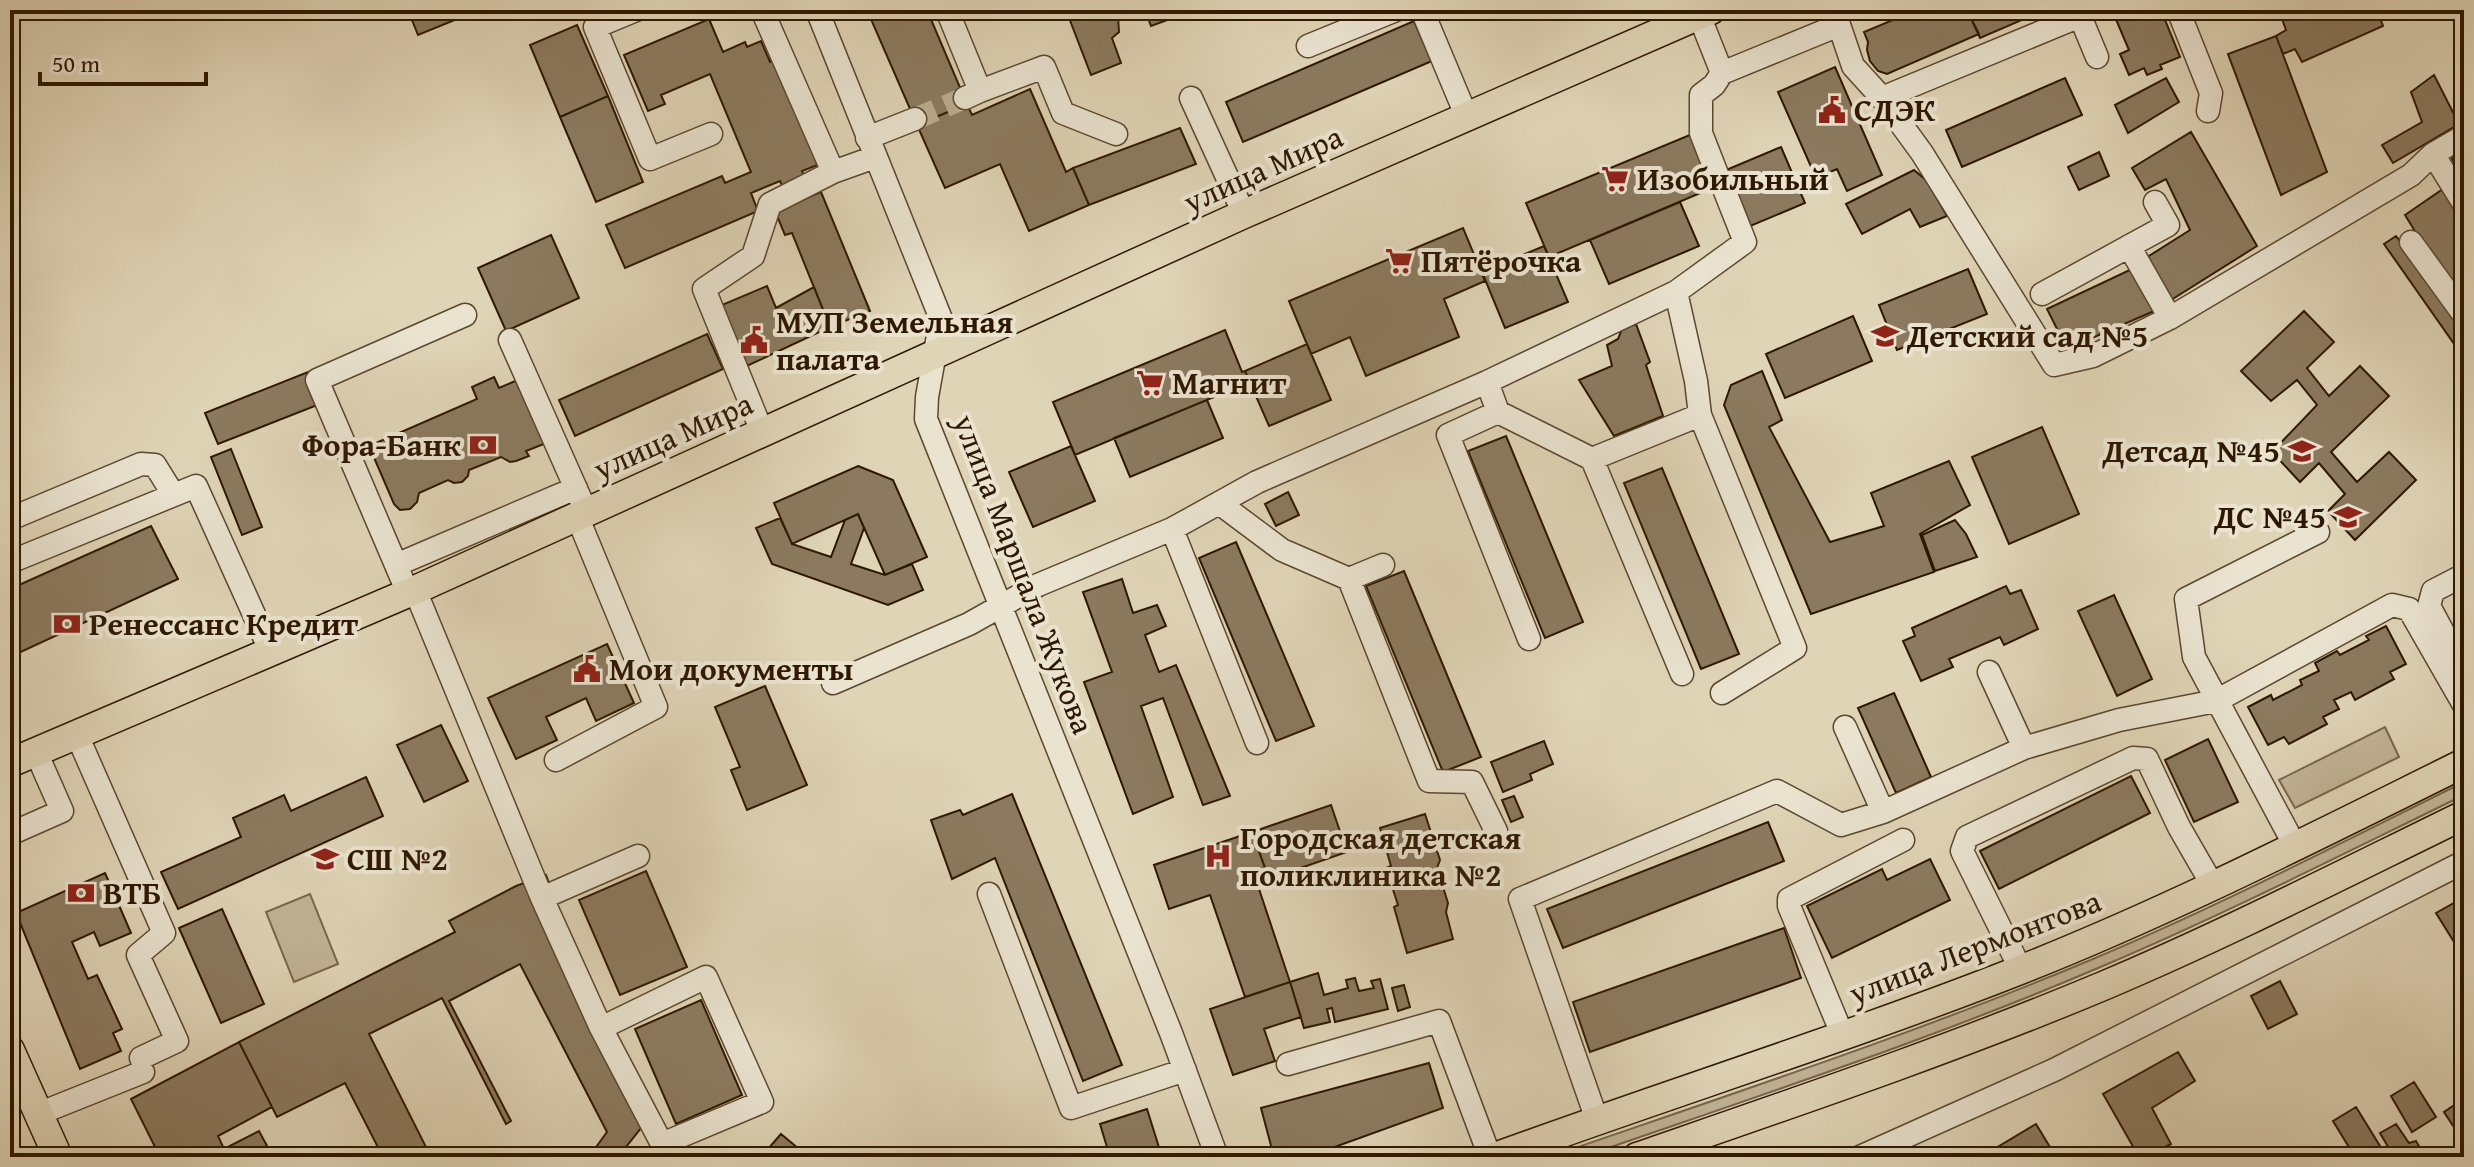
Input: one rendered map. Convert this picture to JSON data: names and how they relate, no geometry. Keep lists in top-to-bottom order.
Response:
{
  "streets": {
    "main road": ["улица Мира", "улица Лермонтова"],
    "street": ["улица Маршала Жукова"]
  },
  "crossings": [
    ["улица Мира", "улица Маршала Жукова"]
  ],
  "places": {
    "public building": ["СДЭК", "МУП Земельная палата", "Мои документы"],
    "supermarket": ["Изобильный", "Пятёрочка", "Магнит"],
    "school or university": [
      "Детский сад №5",
      "Детсад №45",
      "ДС №45",
      "СШ №2"
    ],
    "bank": ["Фора-Банк", "Ренессанс Кредит", "ВТБ"],
    "hospital": ["Городская детская поликлиника №2"]
  },
  "scale_bar": "50 m"
}
